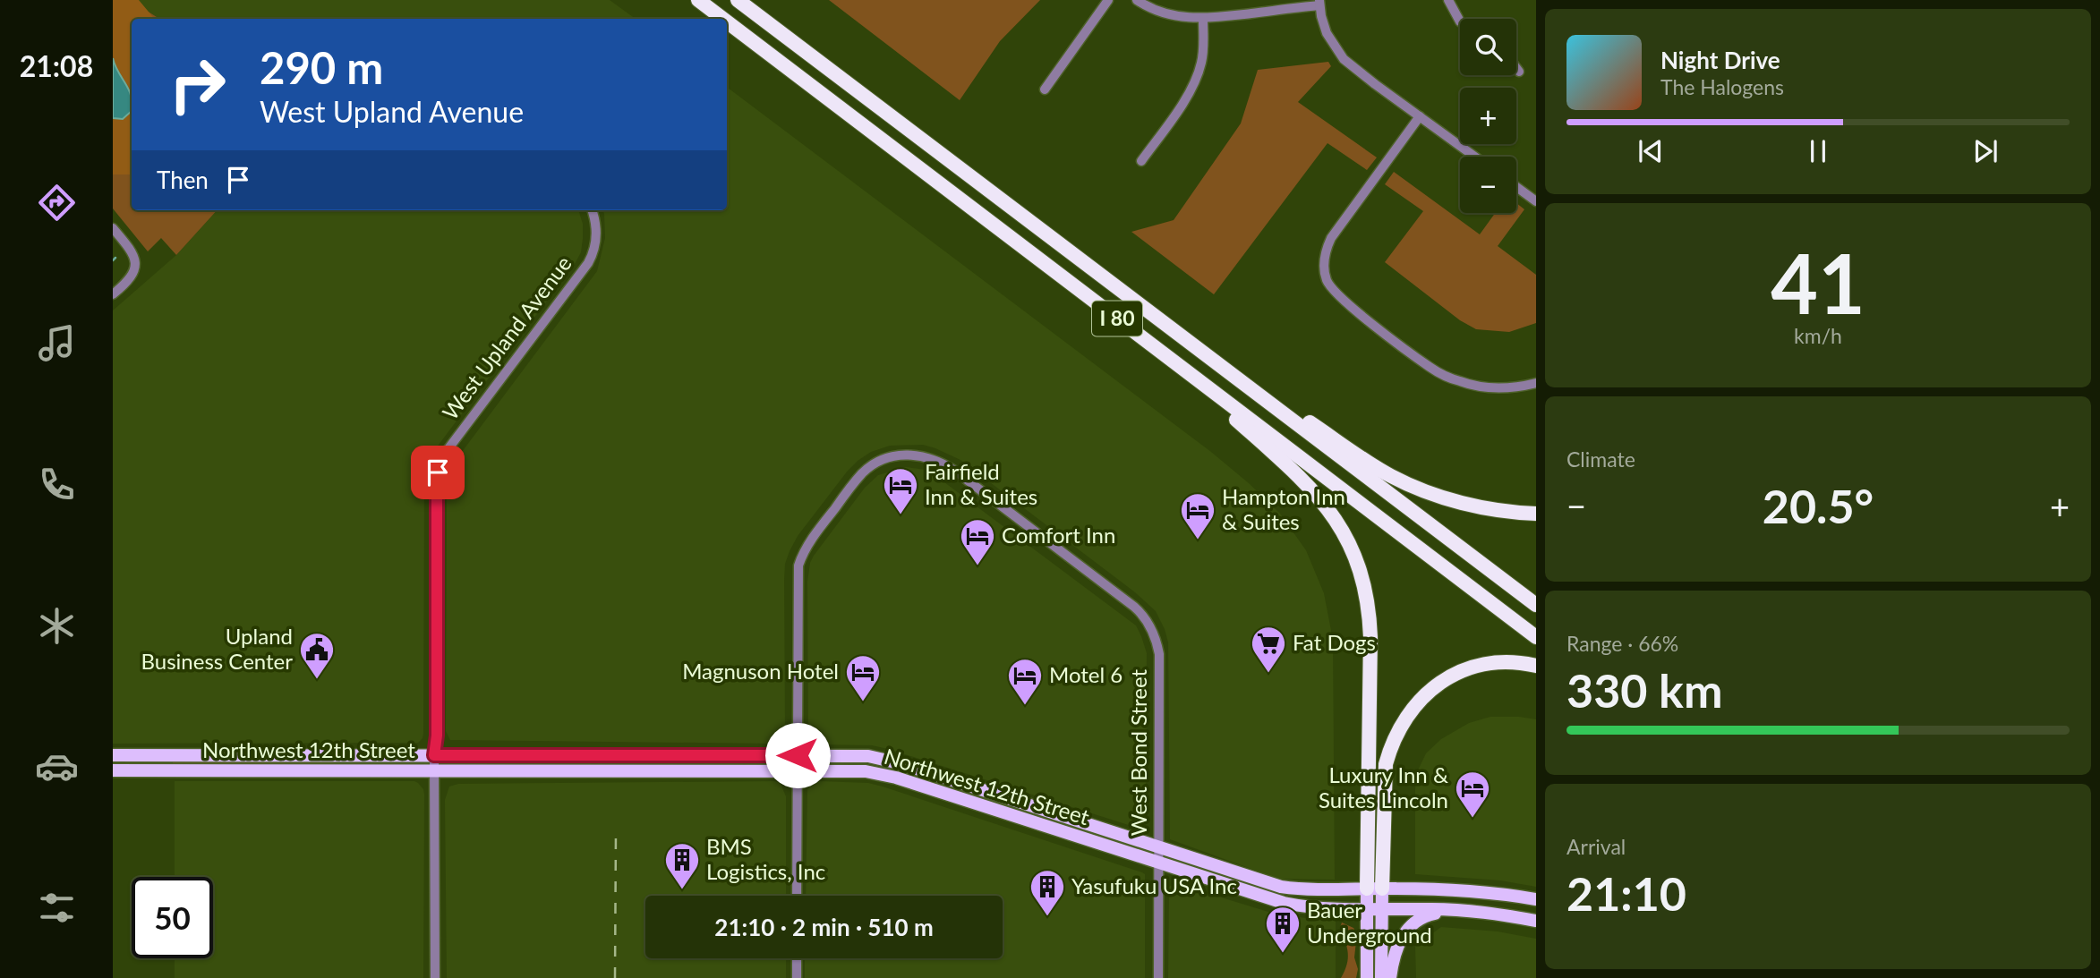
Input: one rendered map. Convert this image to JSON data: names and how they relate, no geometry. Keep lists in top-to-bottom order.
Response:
{
  "streets": {
    "highway": ["I 80"],
    "main road": ["Northwest 12th Street"],
    "street": ["West Upland Avenue", "West Bond Street"]
  },
  "crossings": [
    ["West Upland Avenue", "Northwest 12th Street"],
    ["Northwest 12th Street", "West Bond Street"]
  ],
  "places": {
    "hotel": [
      "Fairfield Inn & Suites",
      "Hampton Inn & Suites",
      "Comfort Inn",
      "Magnuson Hotel",
      "Motel 6",
      "Luxury Inn & Suites Lincoln"
    ],
    "supermarket": ["Fat Dogs"],
    "public building": ["Upland Business Center"],
    "building": ["BMS Logistics, Inc", "Yasufuku USA Inc", "Bauer Underground"]
  },
  "page": {
    "tabs": "21:08",
    "map_buttons": ["+", "−"],
    "turn": ["290 m", "West Upland Avenue"],
    "song": ["Night Drive", "The Halogens"],
    "then": "Then",
    "tile": [
      ["41", "km/h"],
      "Climate",
      ["Range · 66%", "330 km"],
      ["Arrival", "21:10"]
    ],
    "heat": ["−", "20.5°", "+"],
    "limit": "50",
    "trip": "21:10 · 2 min · 510 m"
  }
}
